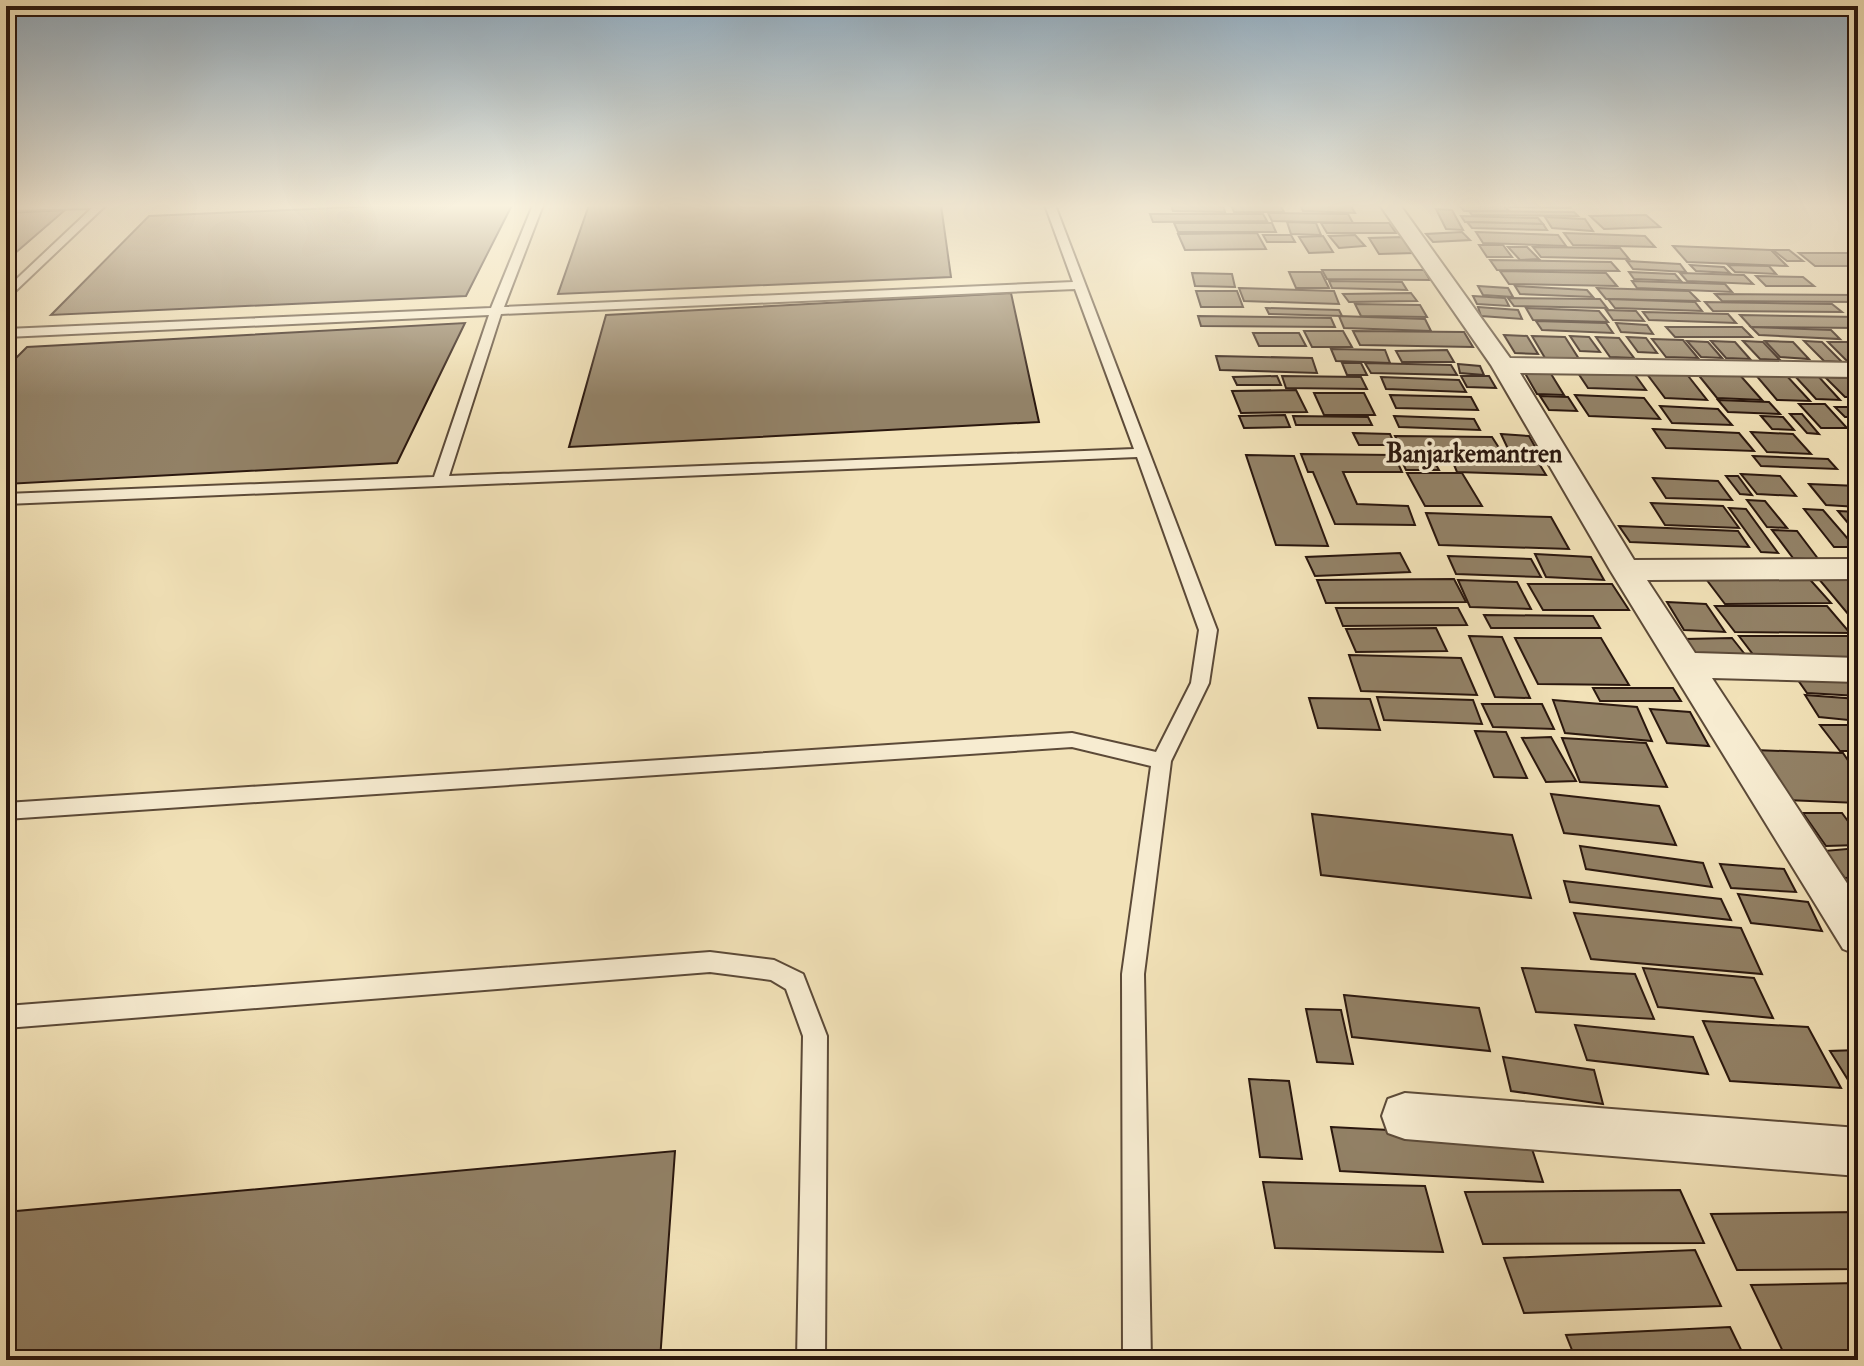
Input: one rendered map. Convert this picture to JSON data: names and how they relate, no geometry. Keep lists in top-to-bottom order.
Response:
{
  "districts": ["Banjarkemantren"]
}
